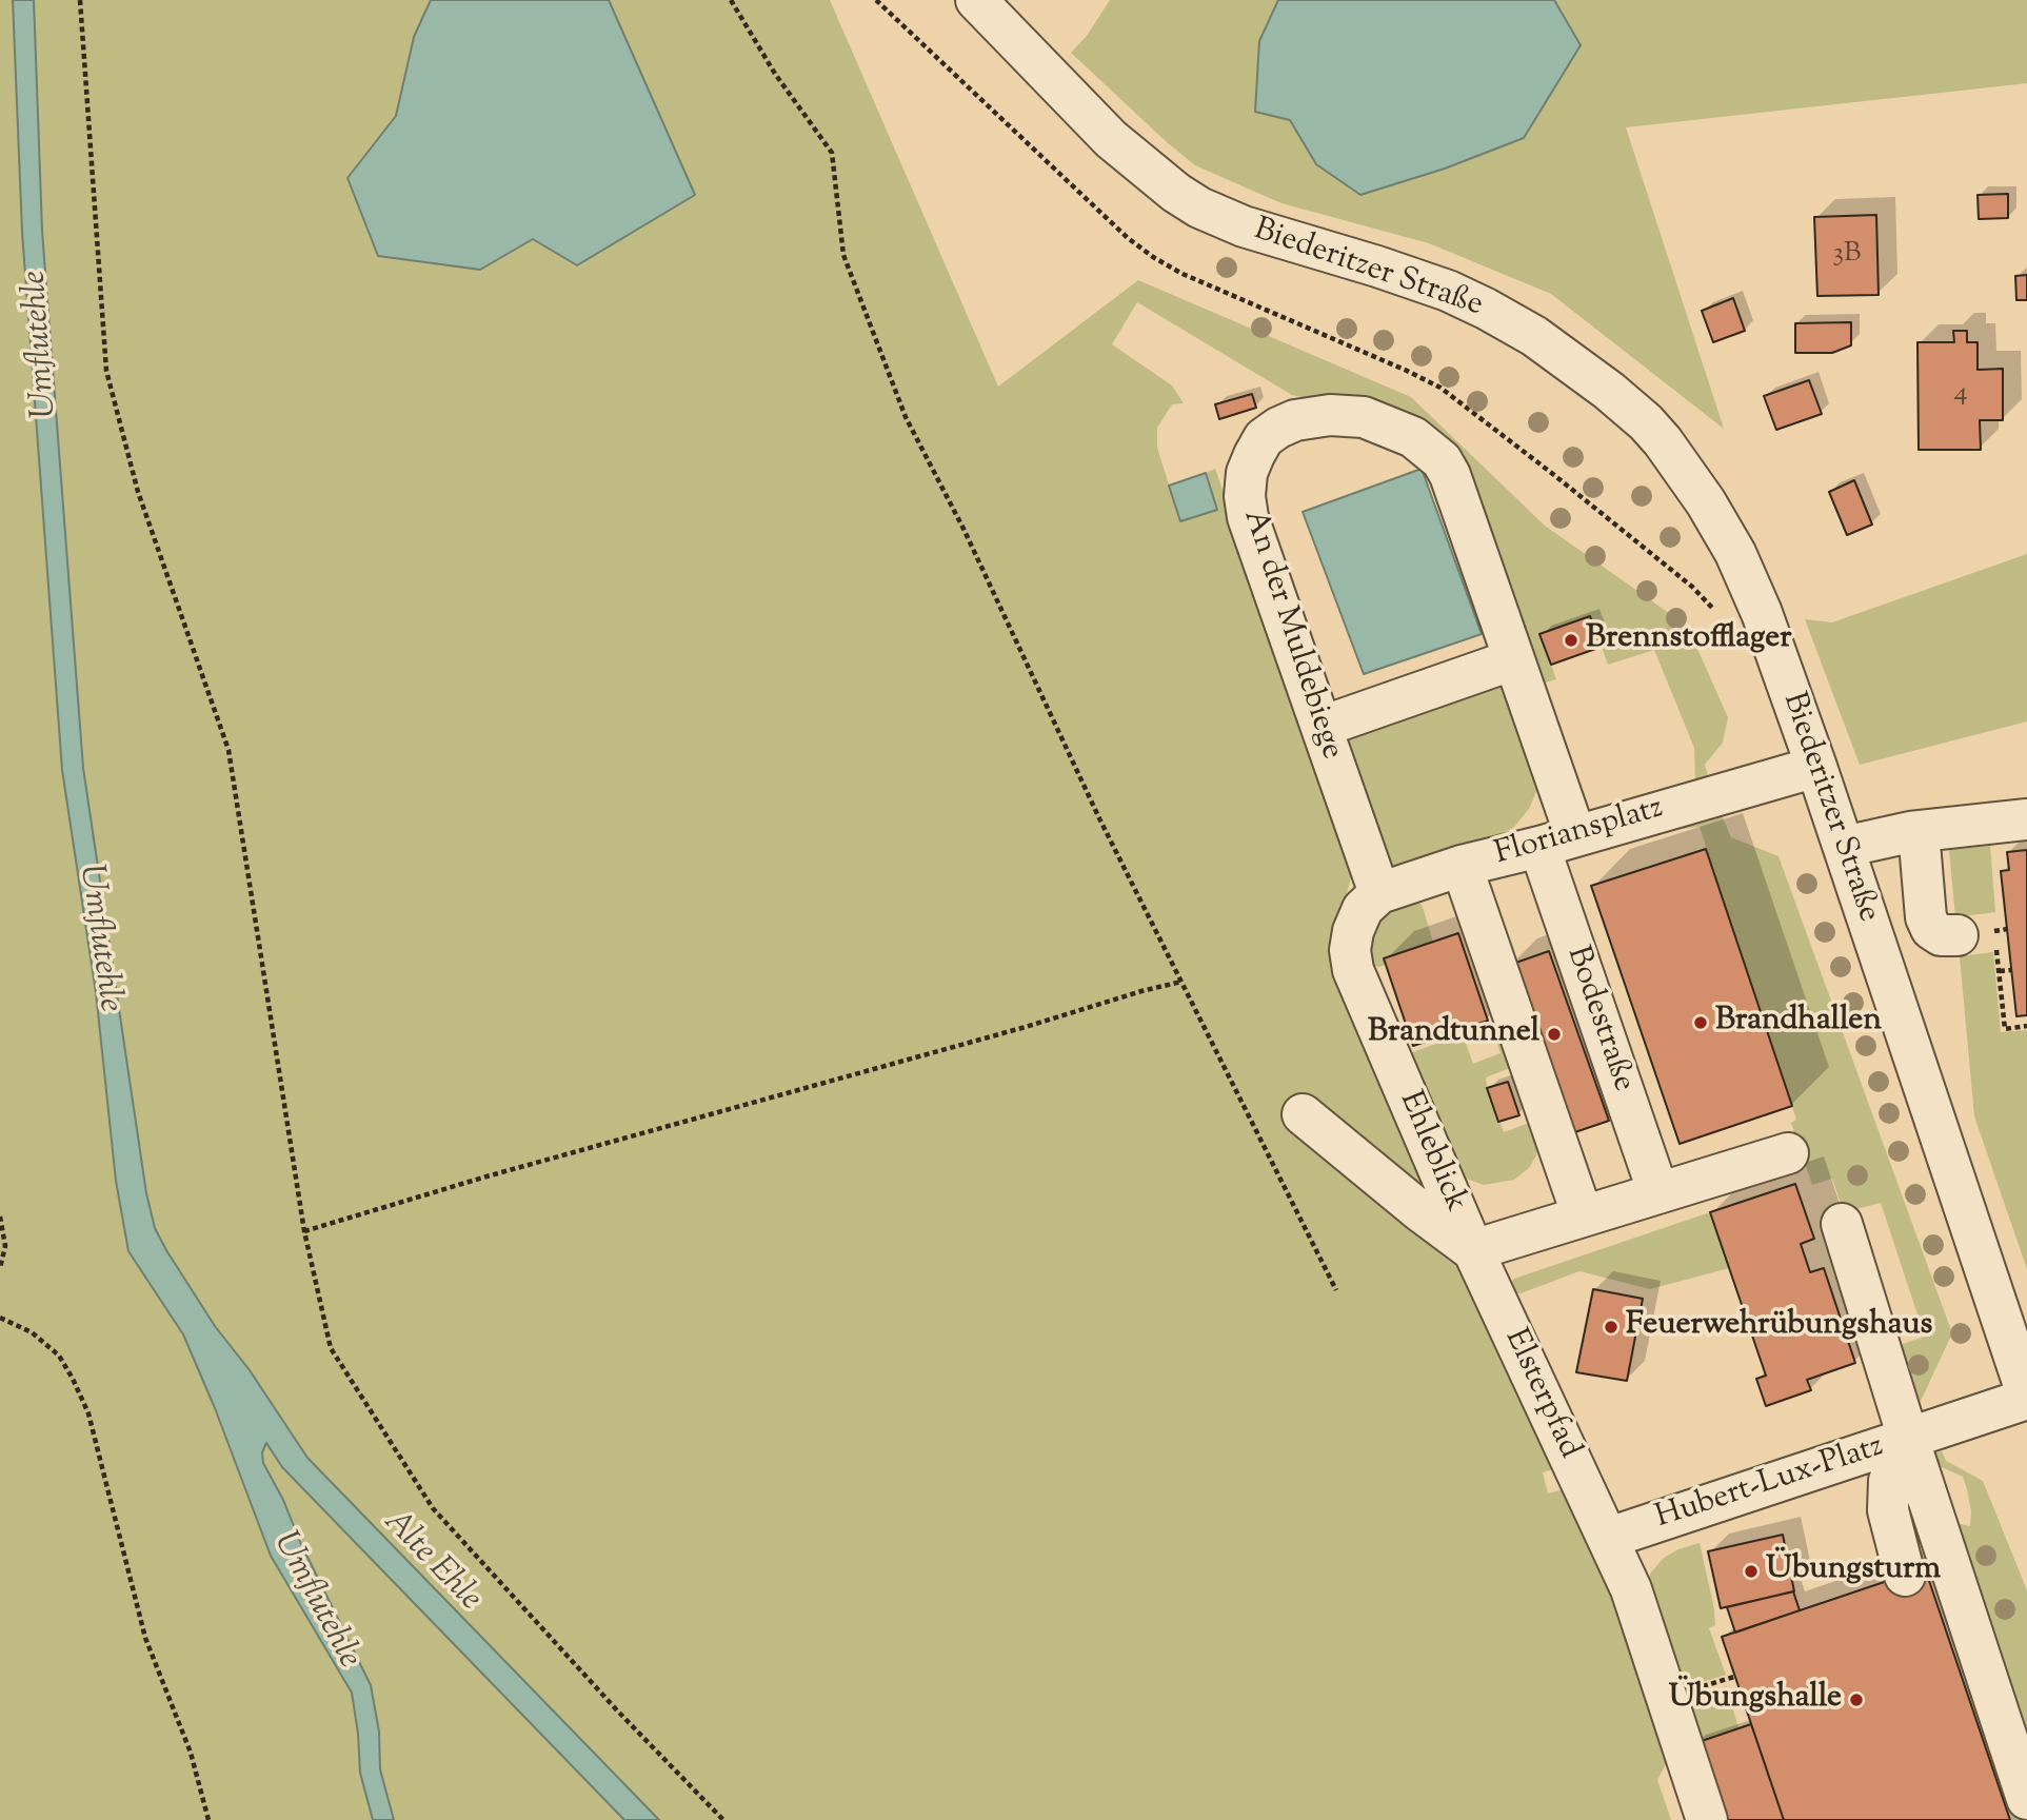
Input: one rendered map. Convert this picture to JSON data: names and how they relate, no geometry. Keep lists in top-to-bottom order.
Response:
{
  "streets": {
    "street": [
      "Biederitzer Straße",
      "An der Muldebiege",
      "Floriansplatz",
      "Bodestraße",
      "Ehleblick",
      "Elsterpfad",
      "Hubert-Lux-Platz"
    ]
  },
  "crossings": [
    ["Biederitzer Straße", "Floriansplatz"],
    ["Biederitzer Straße", "Hubert-Lux-Platz"],
    ["An der Muldebiege", "Floriansplatz"],
    ["An der Muldebiege", "Bodestraße"],
    ["An der Muldebiege", "Ehleblick"],
    ["Floriansplatz", "Bodestraße"],
    ["Floriansplatz", "Ehleblick"],
    ["Ehleblick", "Elsterpfad"],
    ["Elsterpfad", "Hubert-Lux-Platz"]
  ],
  "water": ["Umflutehle", "Alte Ehle"],
  "places": [
    "Brennstofflager",
    "Brandhallen",
    "Brandtunnel",
    "Feuerwehrübungshaus",
    "Übungsturm",
    "Übungshalle"
  ],
  "house_numbers": ["3B", "4"]
}
